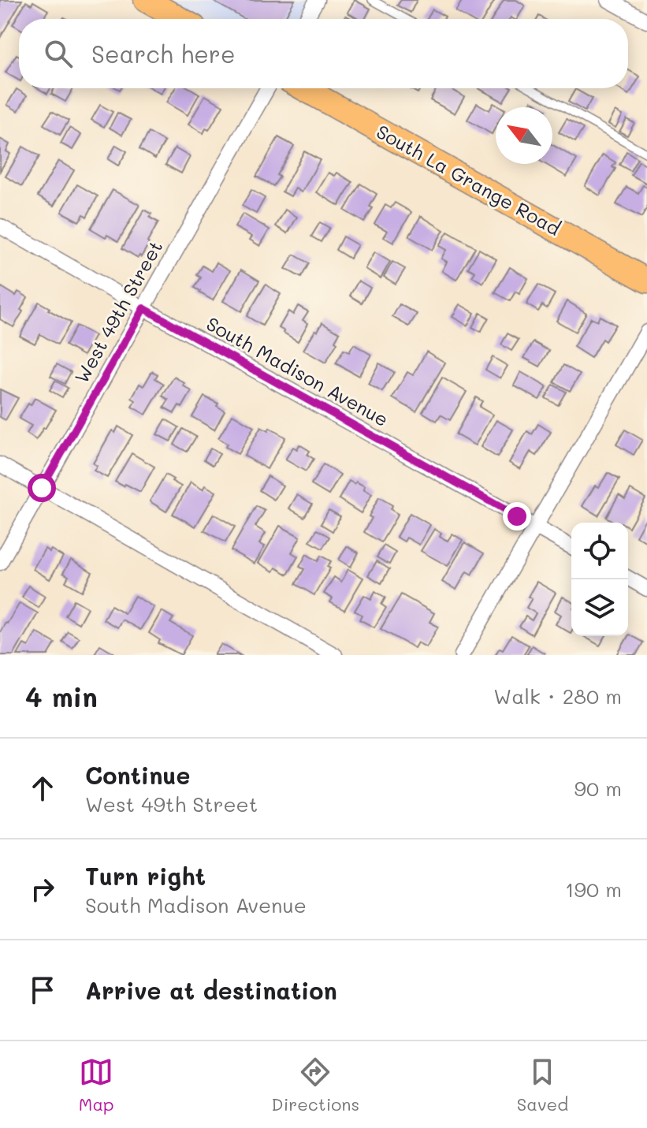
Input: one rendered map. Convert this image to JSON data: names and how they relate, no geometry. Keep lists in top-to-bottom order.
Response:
{
  "streets": {
    "main road": ["South La Grange Road"],
    "street": ["West 49th Street", "South Madison Avenue"]
  },
  "crossings": [
    ["West 49th Street", "South Madison Avenue"]
  ],
  "north": "top left",
  "page": {
    "search": "Search here",
    "heading": ["4 min", "Walk · 280 m"],
    "list": [
      ["Continue", "West 49th Street", "90 m"],
      ["Turn right", "South Madison Avenue", "190 m"],
      "Arrive at destination"
    ],
    "nav": ["Map", "Directions", "Saved"]
  }
}
